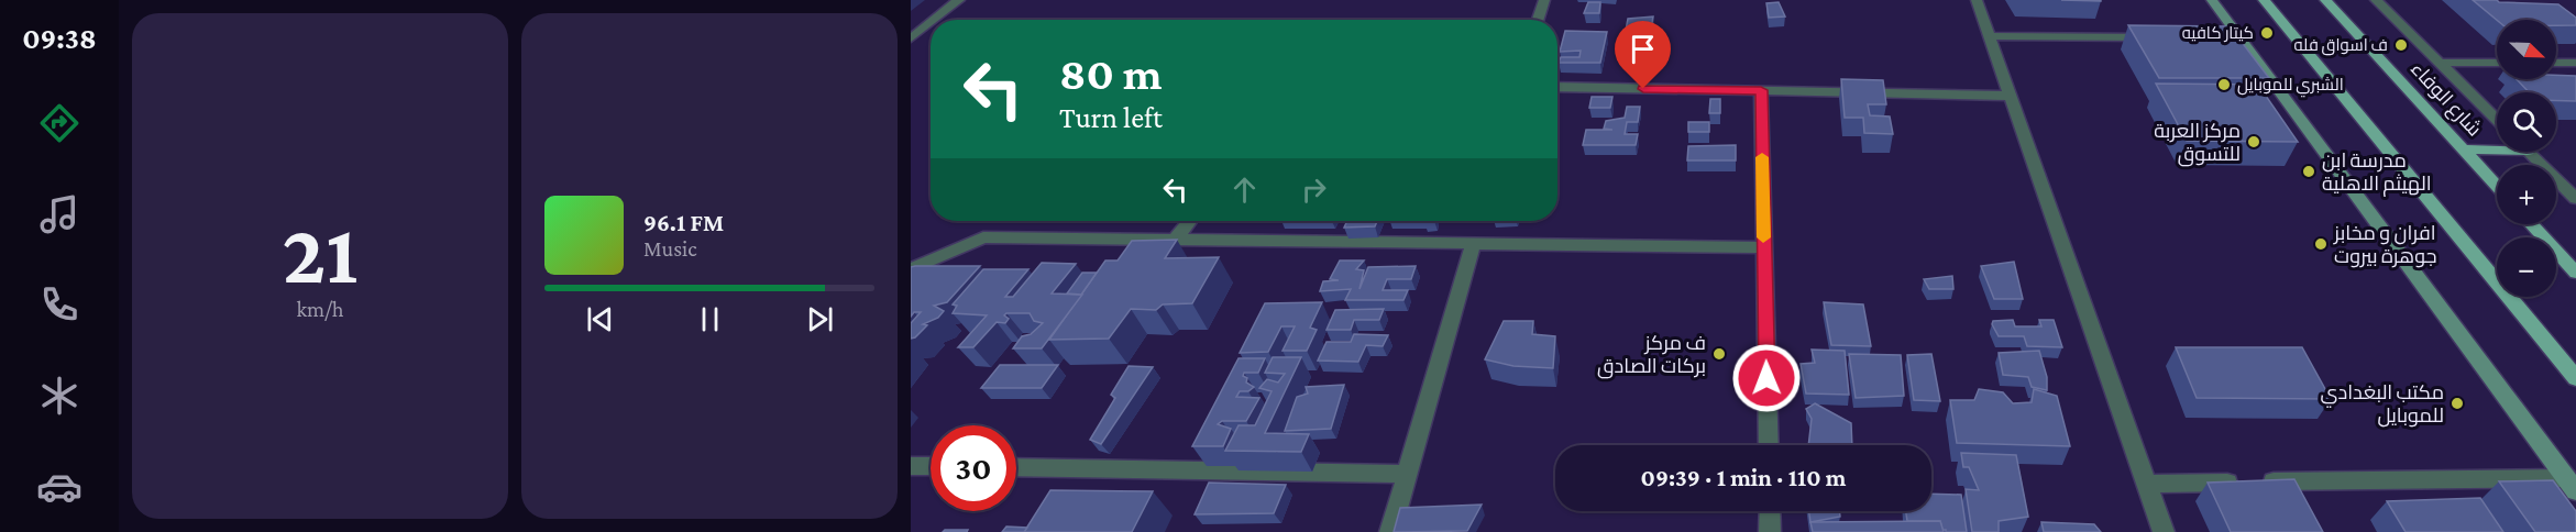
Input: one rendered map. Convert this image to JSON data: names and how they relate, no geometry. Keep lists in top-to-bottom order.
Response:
{
  "streets": {
    "main road": ["شارع الوفاء"]
  },
  "places": [
    "كيتار كافيه",
    "ف اسواق فله",
    "الشبري للموبايل",
    "مركز العربة للتسوق",
    "مدرسة ابن الهيثم الاهلية",
    "افران و مخابز جوهرة بيروت",
    "ف مركز بركات الصادق",
    "مكتب البغدادي للموبايل"
  ],
  "north": "bottom right",
  "page": {
    "tabs": "09:38",
    "tile": ["21", "km/h"],
    "map_buttons": ["+", "−"],
    "turn": ["80 m", "Turn left"],
    "song": ["96.1 FM", "Music"],
    "limit": "30",
    "trip": "09:39 · 1 min · 110 m"
  }
}
